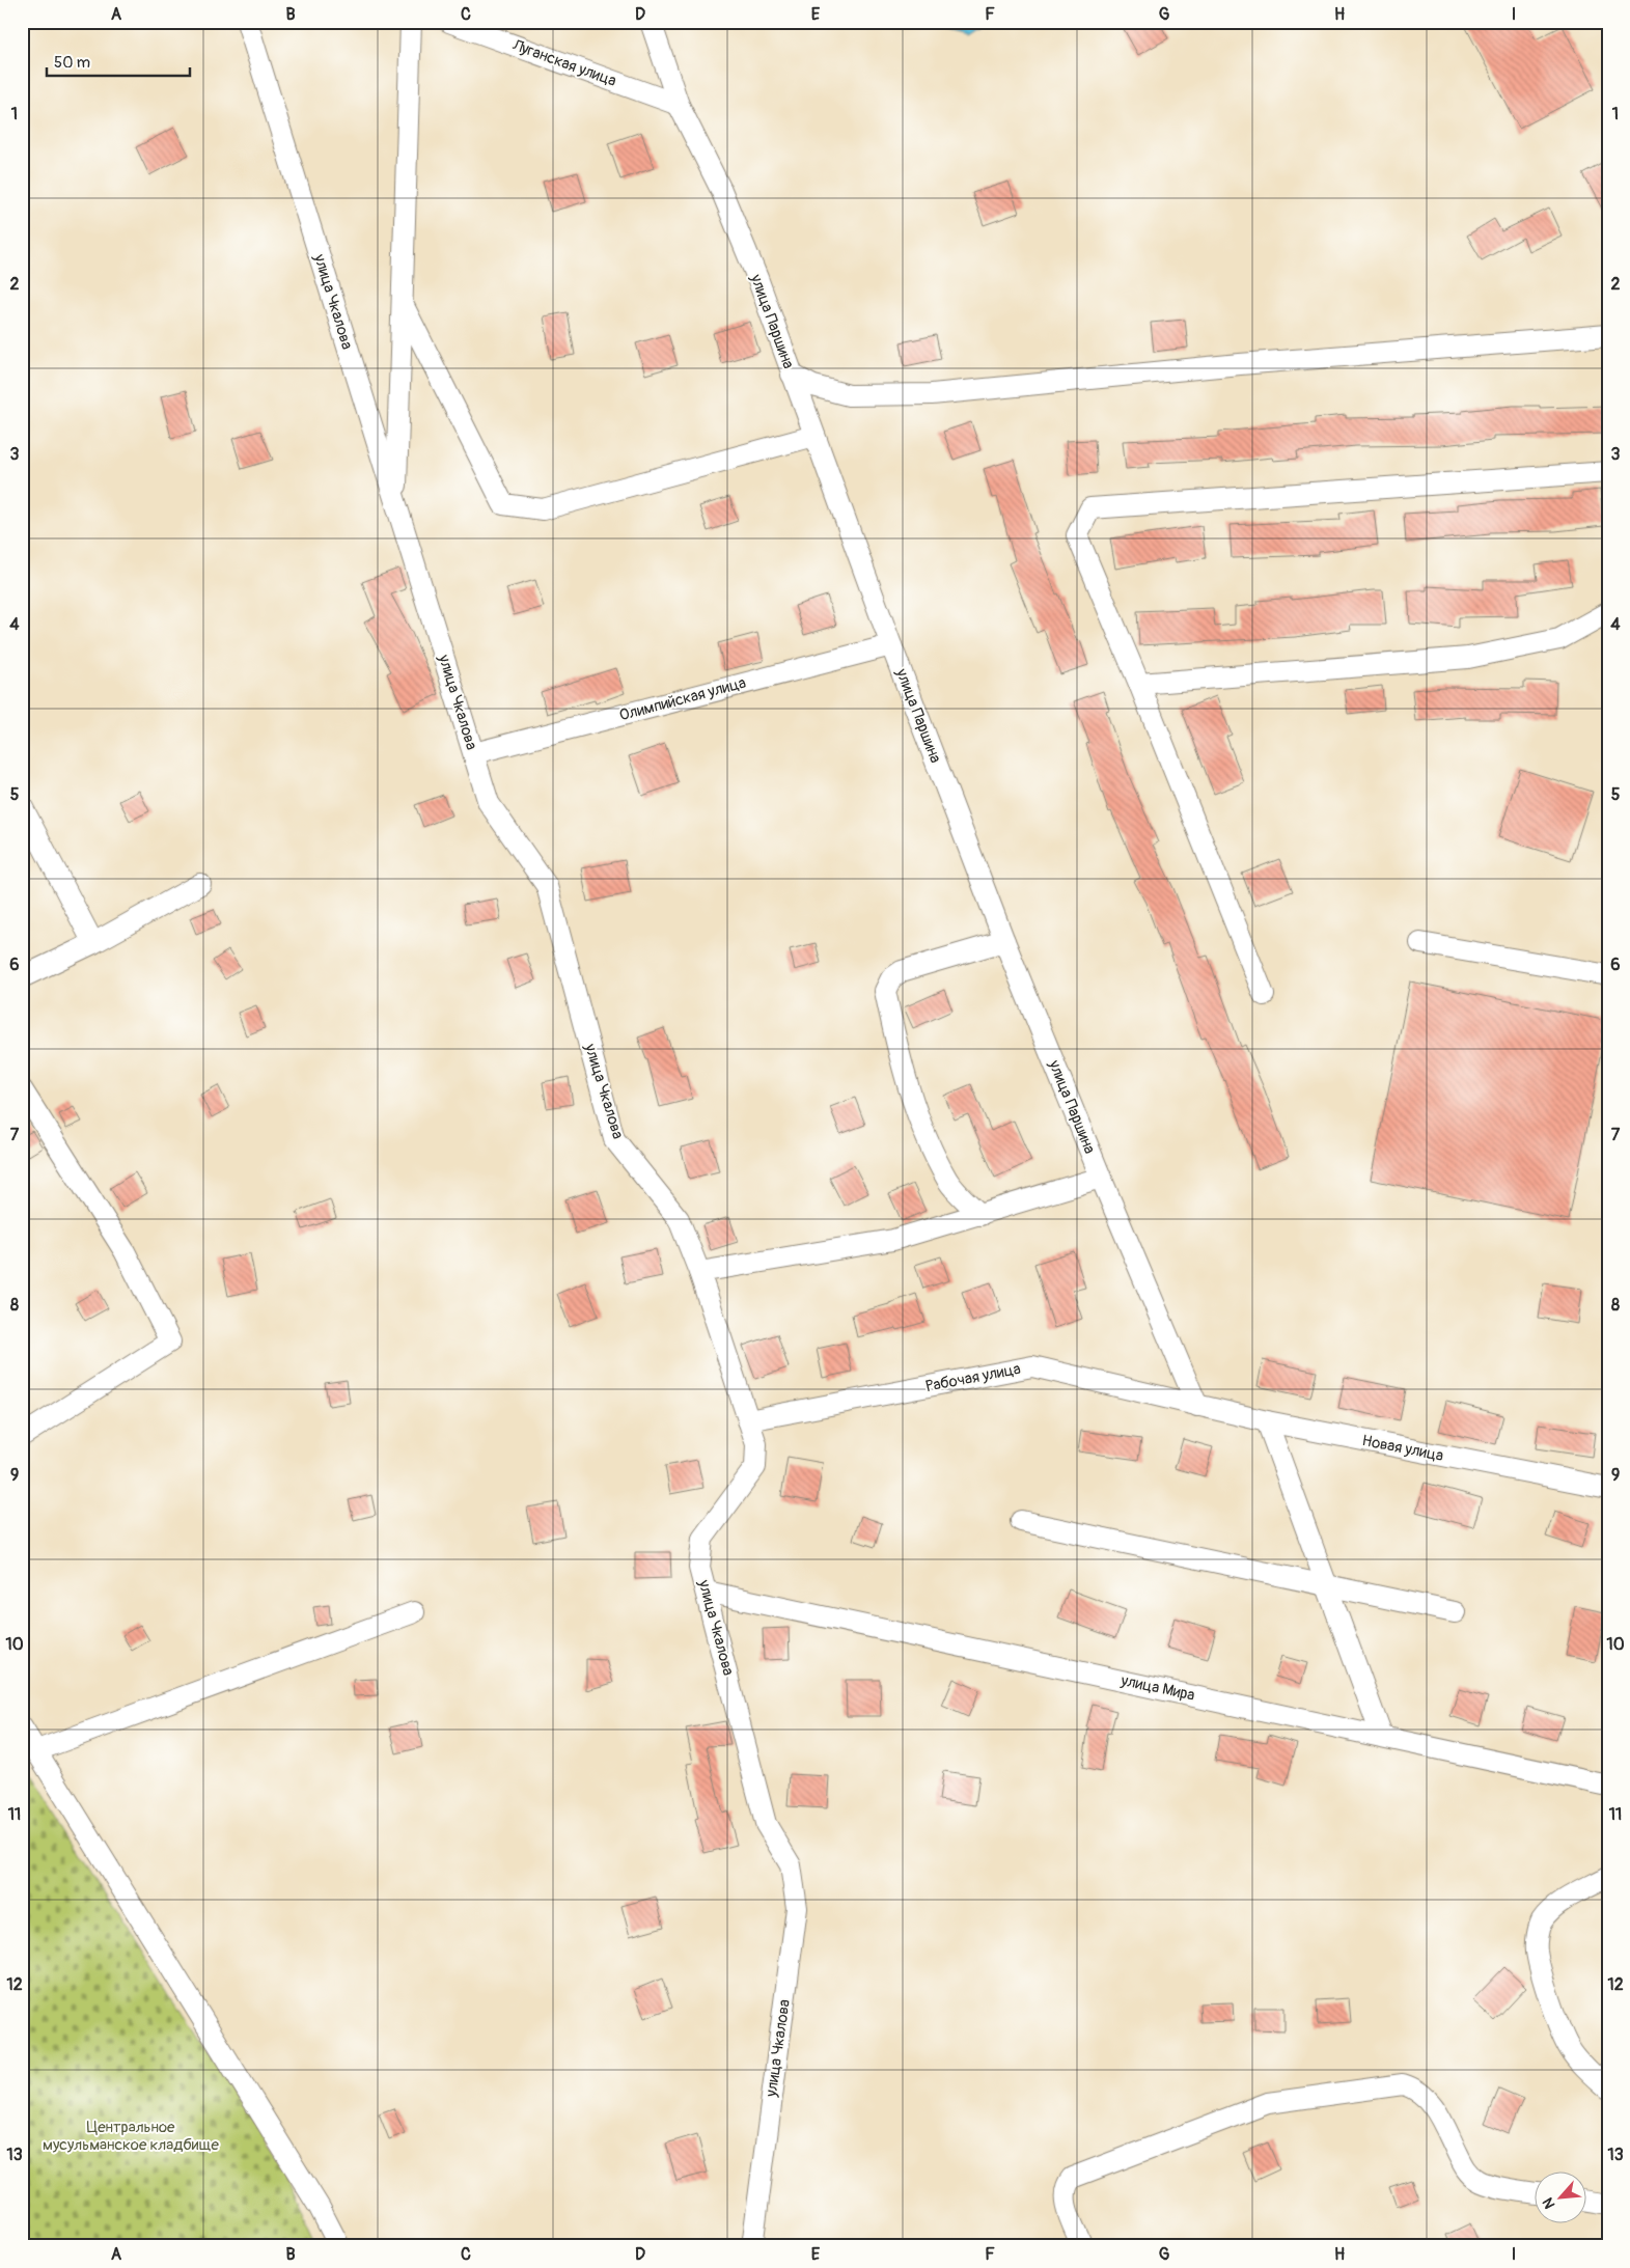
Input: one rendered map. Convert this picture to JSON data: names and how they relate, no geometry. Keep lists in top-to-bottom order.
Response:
{
  "streets": {
    "street": [
      "Луганская улица",
      "улица Чкалова",
      "улица Паршина",
      "Олимпийская улица",
      "Рабочая улица",
      "Новая улица",
      "улица Мира"
    ]
  },
  "crossings": [
    ["Луганская улица", "улица Паршина"],
    ["улица Чкалова", "Олимпийская улица"],
    ["улица Чкалова", "Рабочая улица"],
    ["улица Чкалова", "улица Мира"],
    ["улица Паршина", "Олимпийская улица"],
    ["улица Паршина", "Рабочая улица"],
    ["улица Паршина", "Новая улица"],
    ["Рабочая улица", "Новая улица"]
  ],
  "parks": ["Центральное мусульманское кладбище"],
  "scale_bar": "50 m",
  "north": "bottom left",
  "grid": {
    "columns": [
      "A",
      "B",
      "C",
      "D",
      "E",
      "F",
      "G",
      "H",
      "I"
    ],
    "rows": [
      "1",
      "2",
      "3",
      "4",
      "5",
      "6",
      "7",
      "8",
      "9",
      "10",
      "11",
      "12",
      "13"
    ]
  }
}
